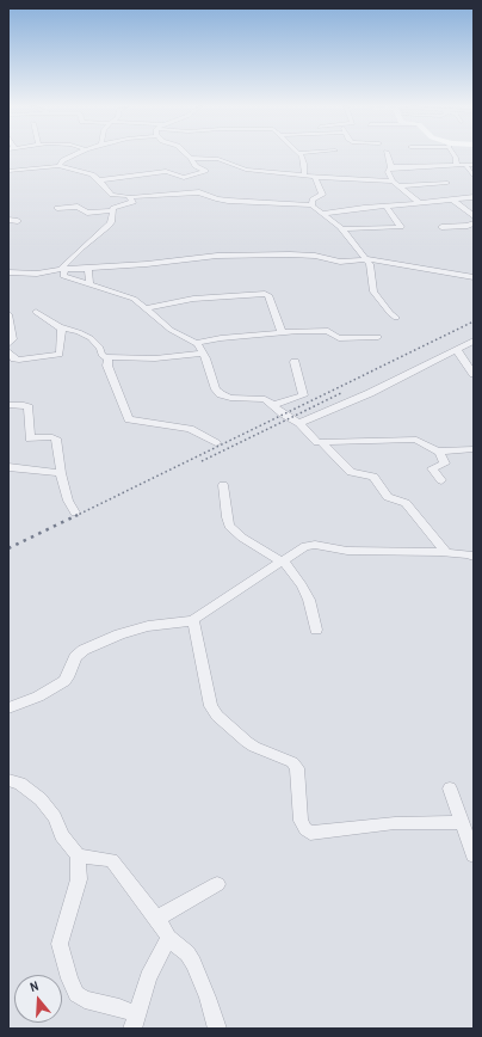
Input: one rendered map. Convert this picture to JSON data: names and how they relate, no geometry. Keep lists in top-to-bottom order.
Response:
{
  "north": "top"
}
